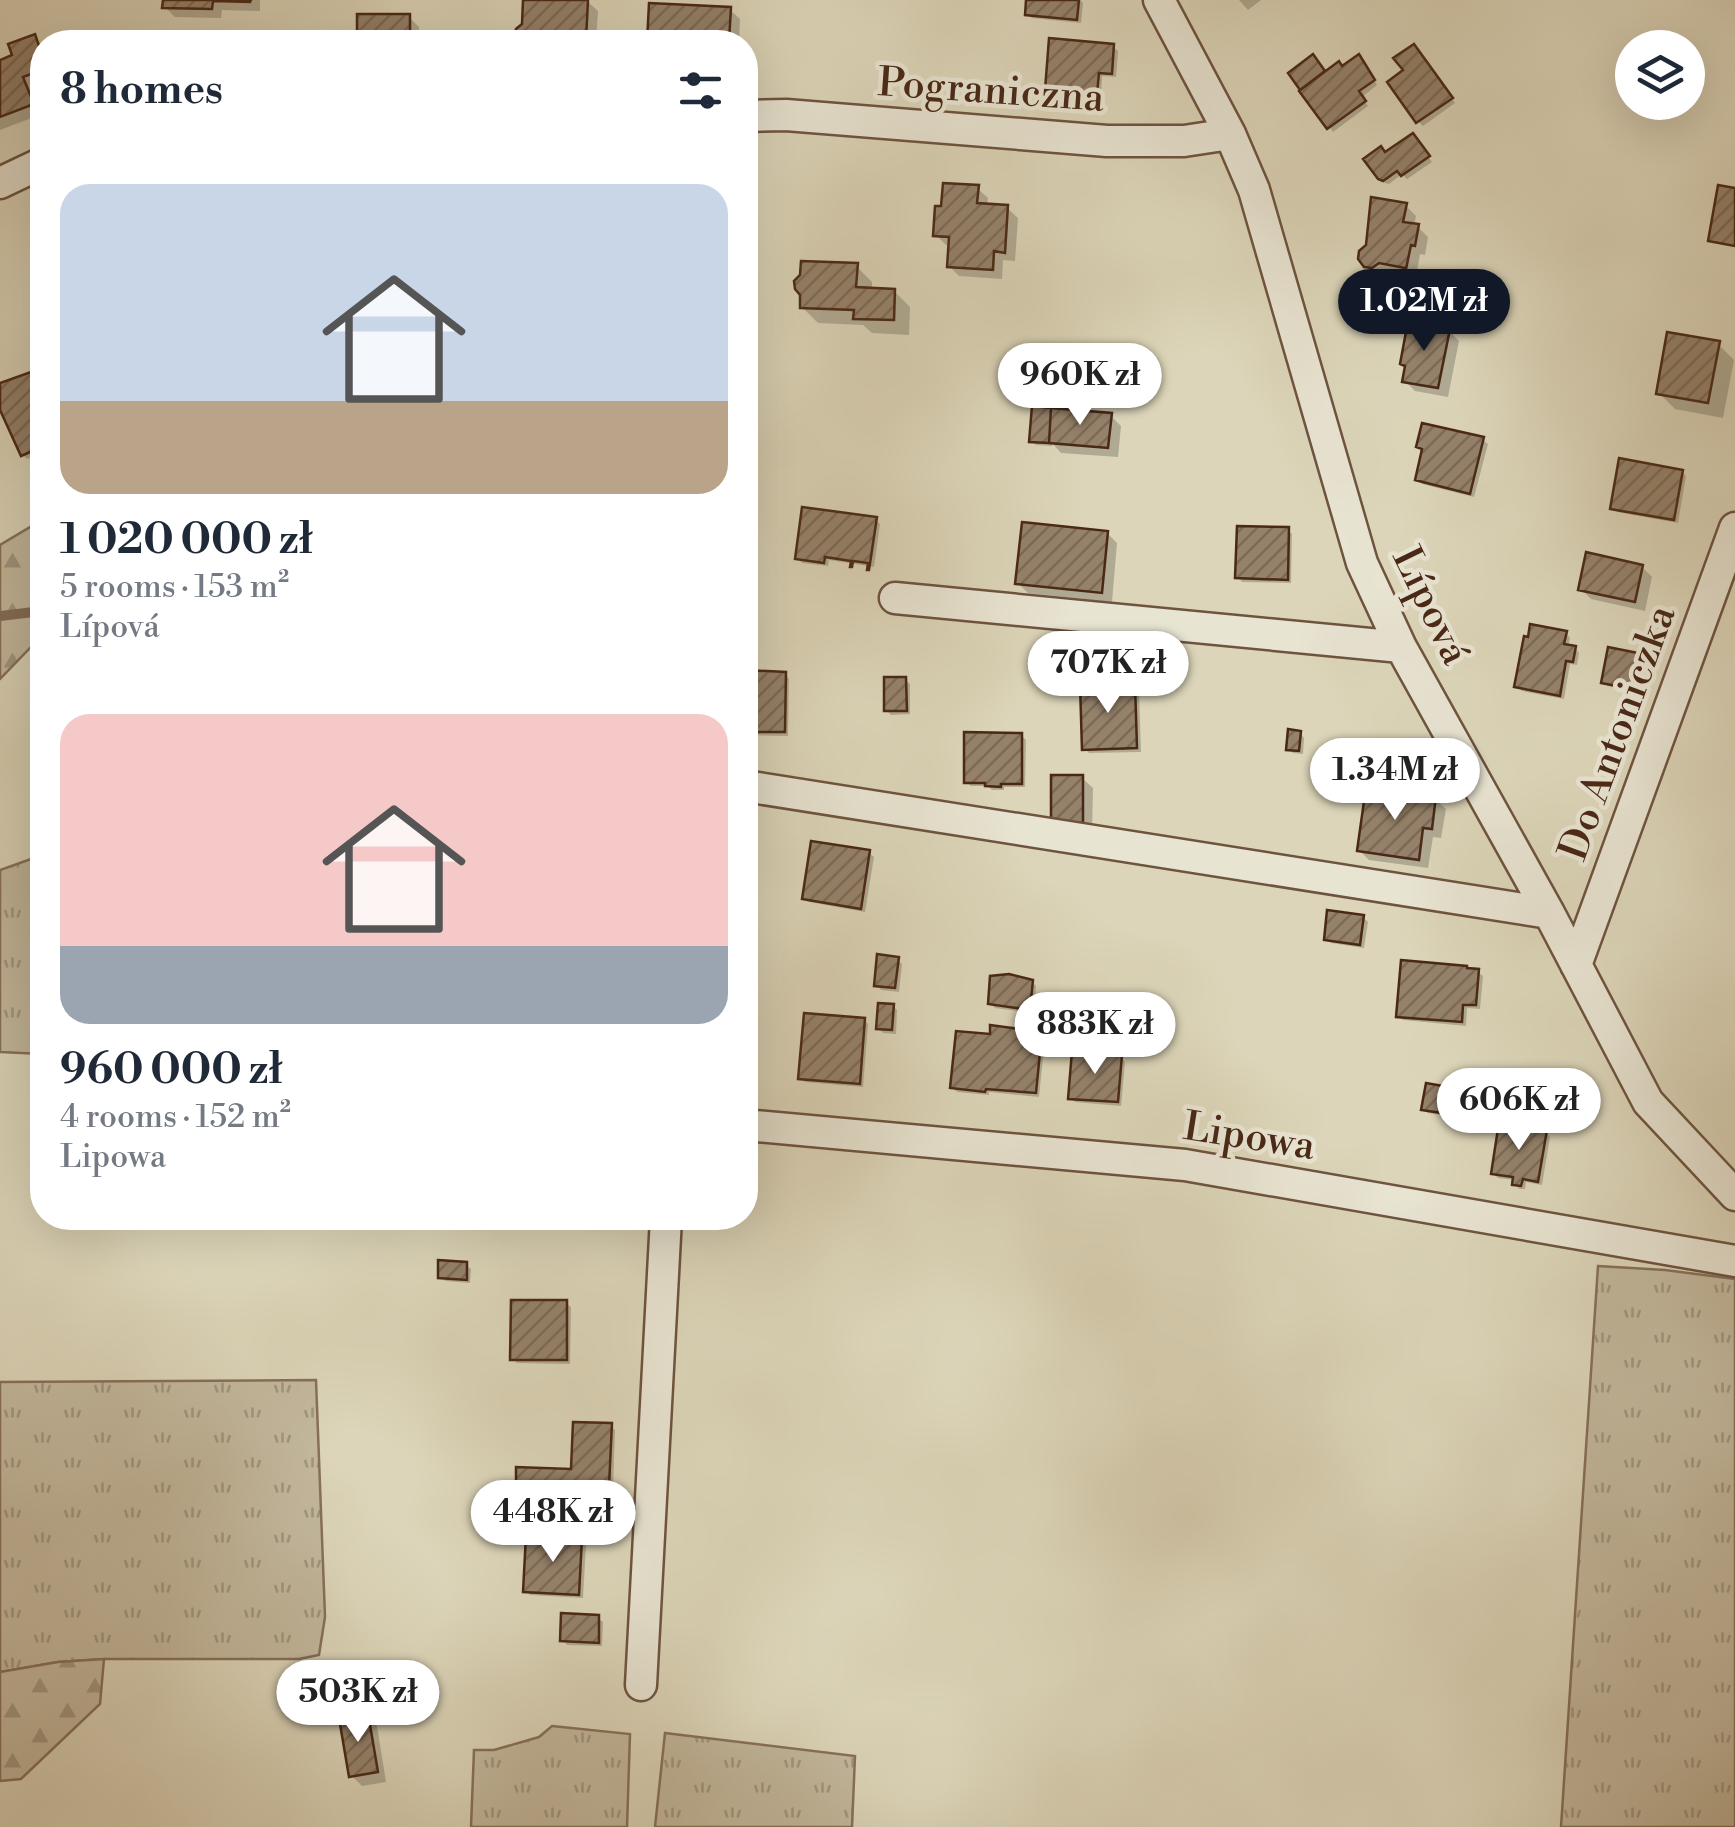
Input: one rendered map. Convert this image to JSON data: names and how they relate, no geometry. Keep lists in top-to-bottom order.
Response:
{
  "streets": {
    "street": [
      "Pograniczna",
      "Lípová",
      "Do Antoniczka",
      "Lipowa"
    ]
  },
  "crossings": [
    ["Pograniczna", "Lípová"],
    ["Lípová", "Do Antoniczka"]
  ],
  "page": {
    "heading": "8 homes",
    "list": [
      {
        "name": "1 020 000 zł",
        "note": "5 rooms · 153 m² · Lípová"
      },
      {
        "name": "960 000 zł",
        "note": "4 rooms · 152 m² · Lipowa"
      }
    ],
    "price": [
      "1.02M zł",
      "960K zł",
      "707K zł",
      "1.34M zł",
      "883K zł",
      "606K zł",
      "448K zł",
      "503K zł"
    ]
  }
}
